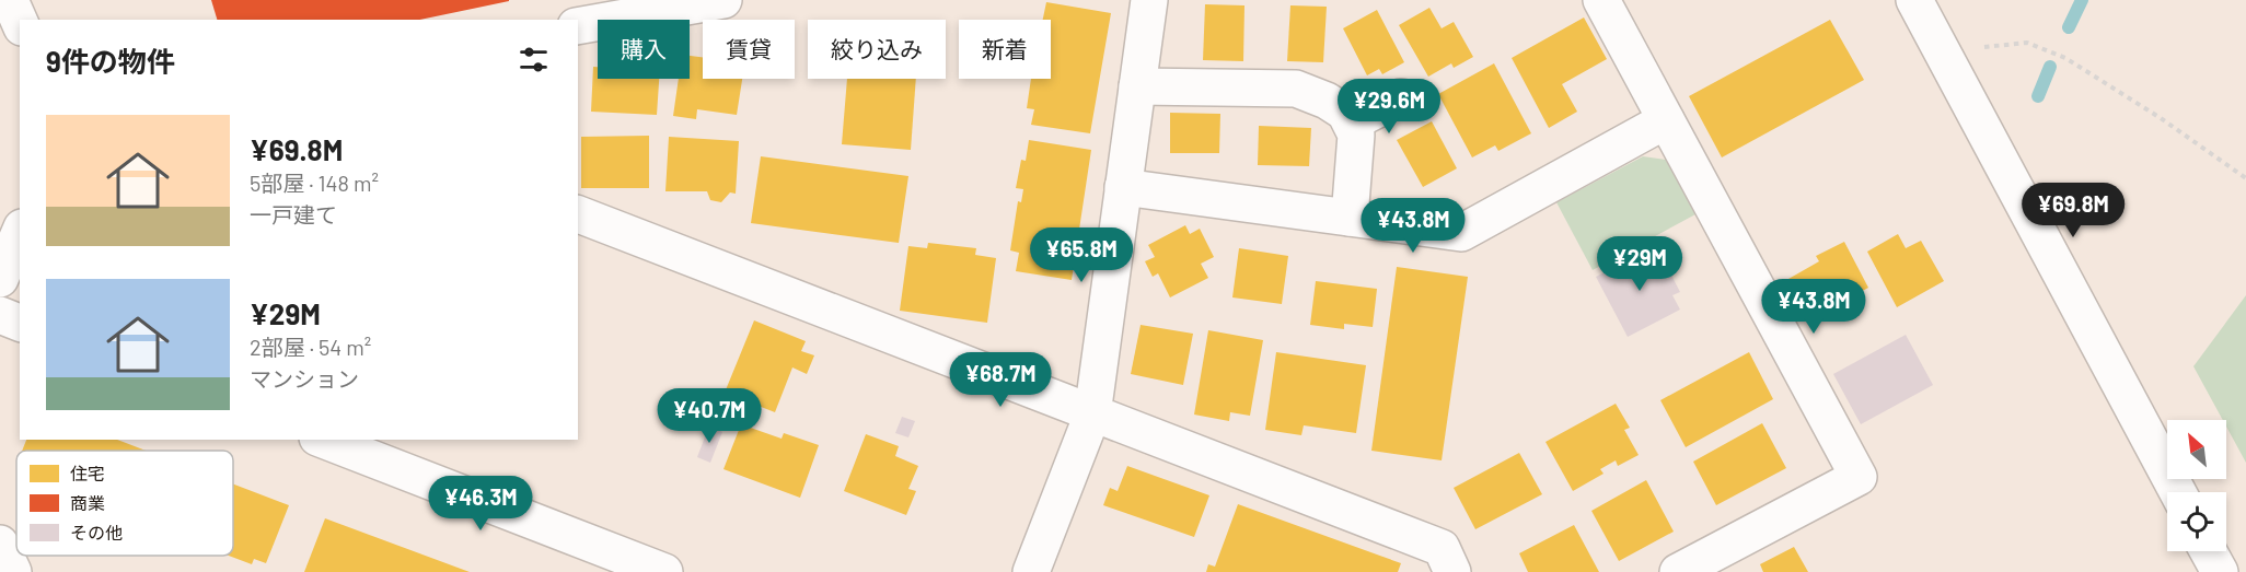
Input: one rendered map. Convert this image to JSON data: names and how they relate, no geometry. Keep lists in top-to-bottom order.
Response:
{
  "legend": ["住宅", "商業", "その他"],
  "north": "top left",
  "page": {
    "chip": [
      "購入",
      "賃貸",
      "絞り込み",
      "新着"
    ],
    "heading": "9件の物件",
    "price": [
      "¥29.6M",
      "¥69.8M",
      "¥43.8M",
      "¥65.8M",
      "¥29M",
      "¥43.8M",
      "¥68.7M",
      "¥40.7M",
      "¥46.3M"
    ],
    "list": [
      {
        "name": "¥69.8M",
        "note": "5部屋 · 148 m² · 一戸建て"
      },
      {
        "name": "¥29M",
        "note": "2部屋 · 54 m² · マンション"
      }
    ]
  }
}
